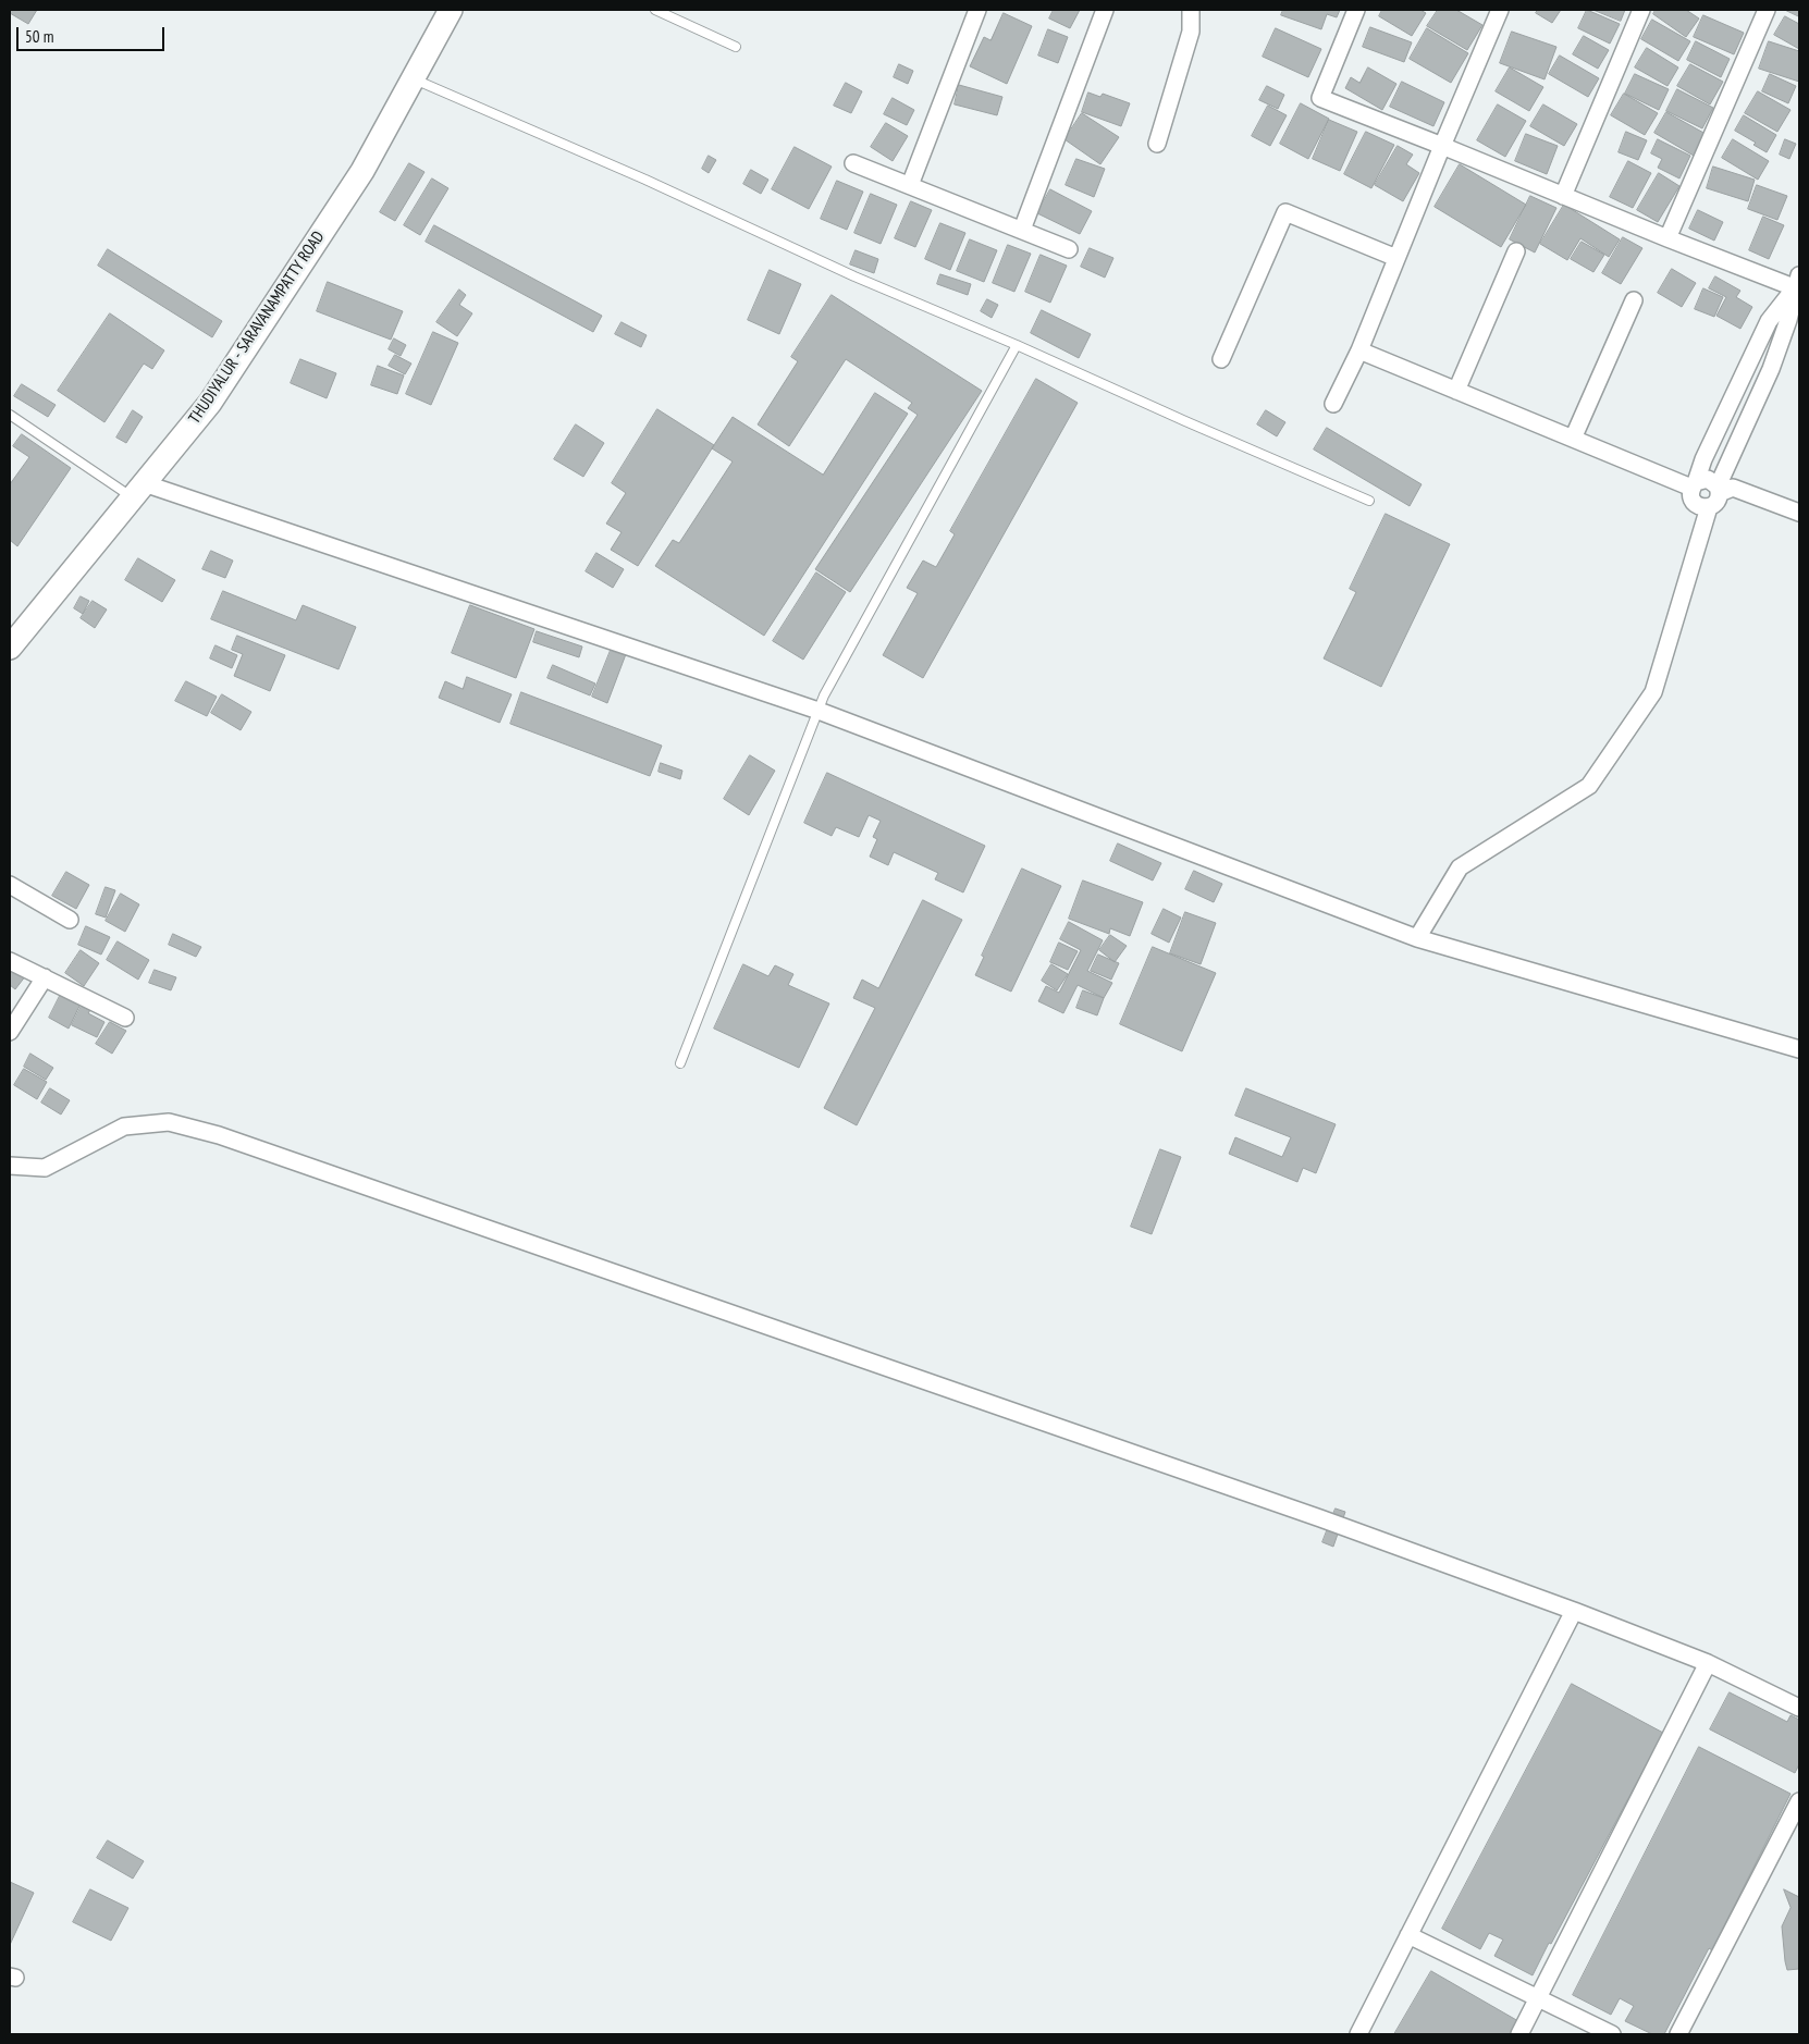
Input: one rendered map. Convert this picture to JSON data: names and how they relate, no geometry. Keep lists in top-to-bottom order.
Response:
{
  "streets": {
    "main road": ["THUDIYALUR - SARAVANAMPATTY ROAD"]
  },
  "scale_bar": "50 m"
}
